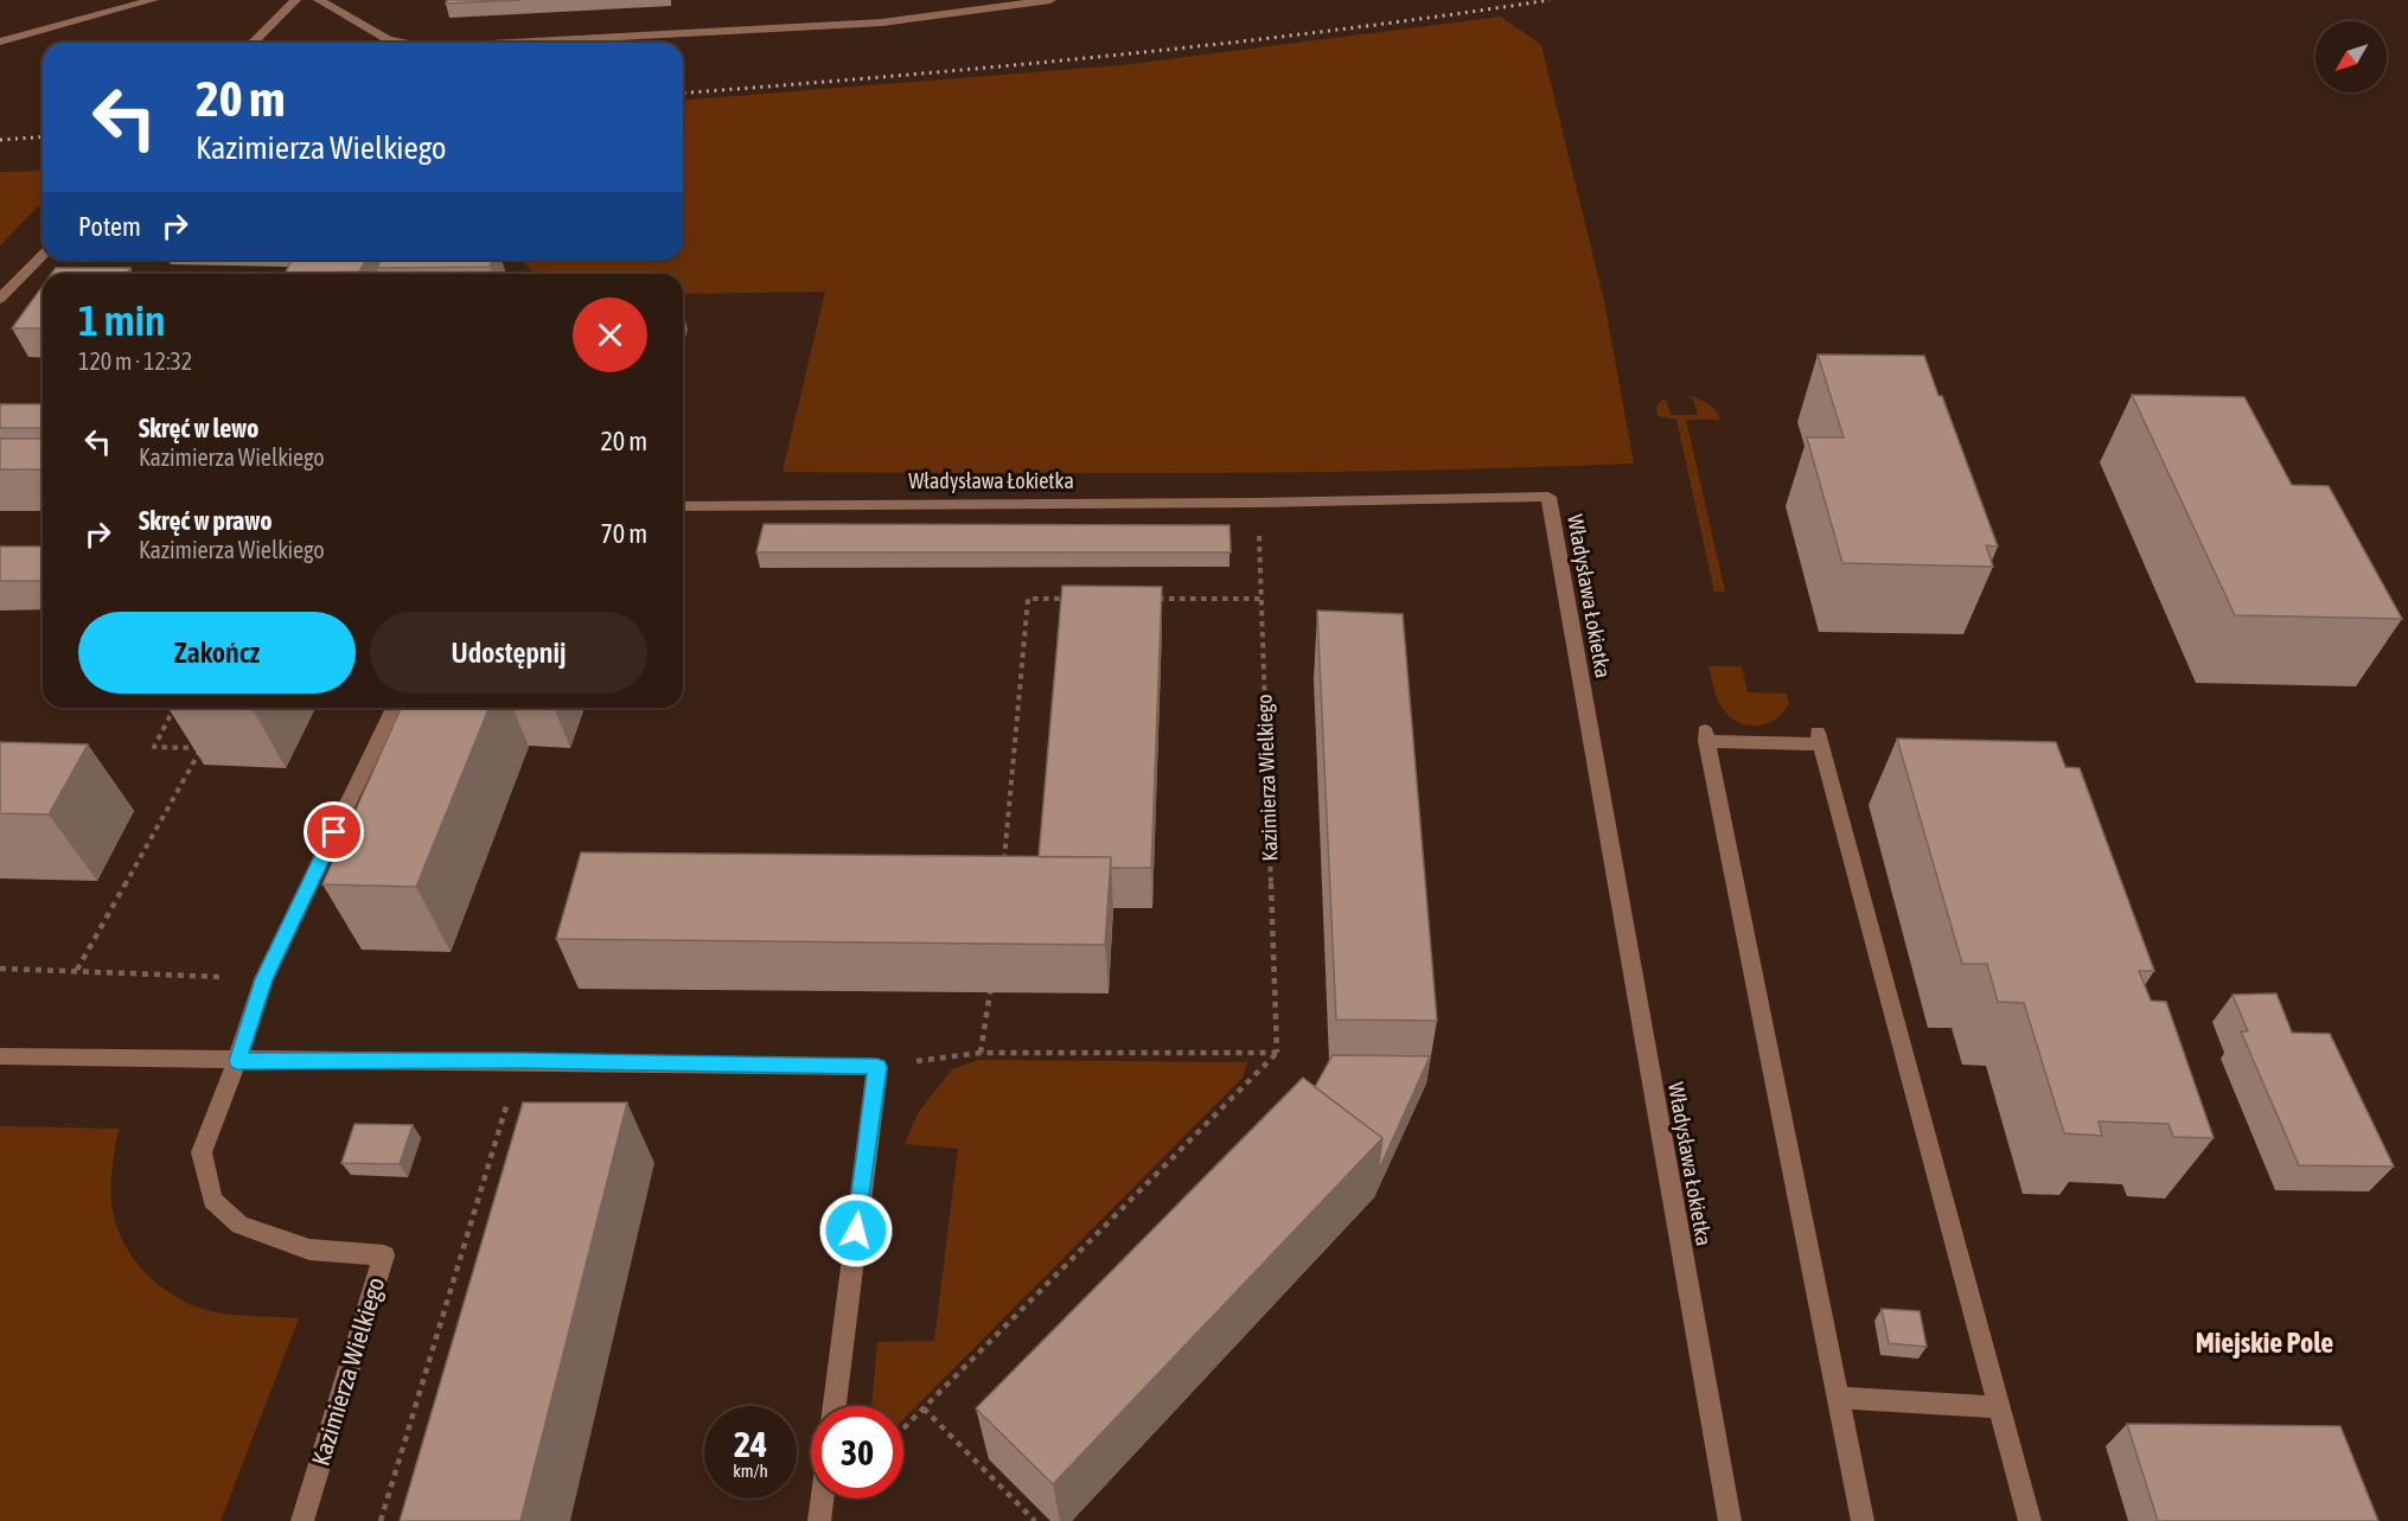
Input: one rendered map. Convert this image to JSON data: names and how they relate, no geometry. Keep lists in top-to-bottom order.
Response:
{
  "streets": {
    "street": ["Władysława Łokietka", "Kazimierza Wielkiego"]
  },
  "crossings": [
    ["Władysława Łokietka", "Kazimierza Wielkiego"]
  ],
  "districts": ["Miejskie Pole"],
  "north": "bottom left",
  "page": {
    "turn": ["20 m", "Kazimierza Wielkiego"],
    "then": "Potem",
    "heading": ["1 min", "120 m · 12:32"],
    "list": [
      {
        "name": "Skręć w lewo",
        "note": "Kazimierza Wielkiego",
        "value": "20 m"
      },
      {
        "name": "Skręć w prawo",
        "note": "Kazimierza Wielkiego",
        "value": "70 m"
      }
    ],
    "buttons": ["Zakończ", "Udostępnij"],
    "speed": "24 km/h",
    "limit": "30"
  }
}
